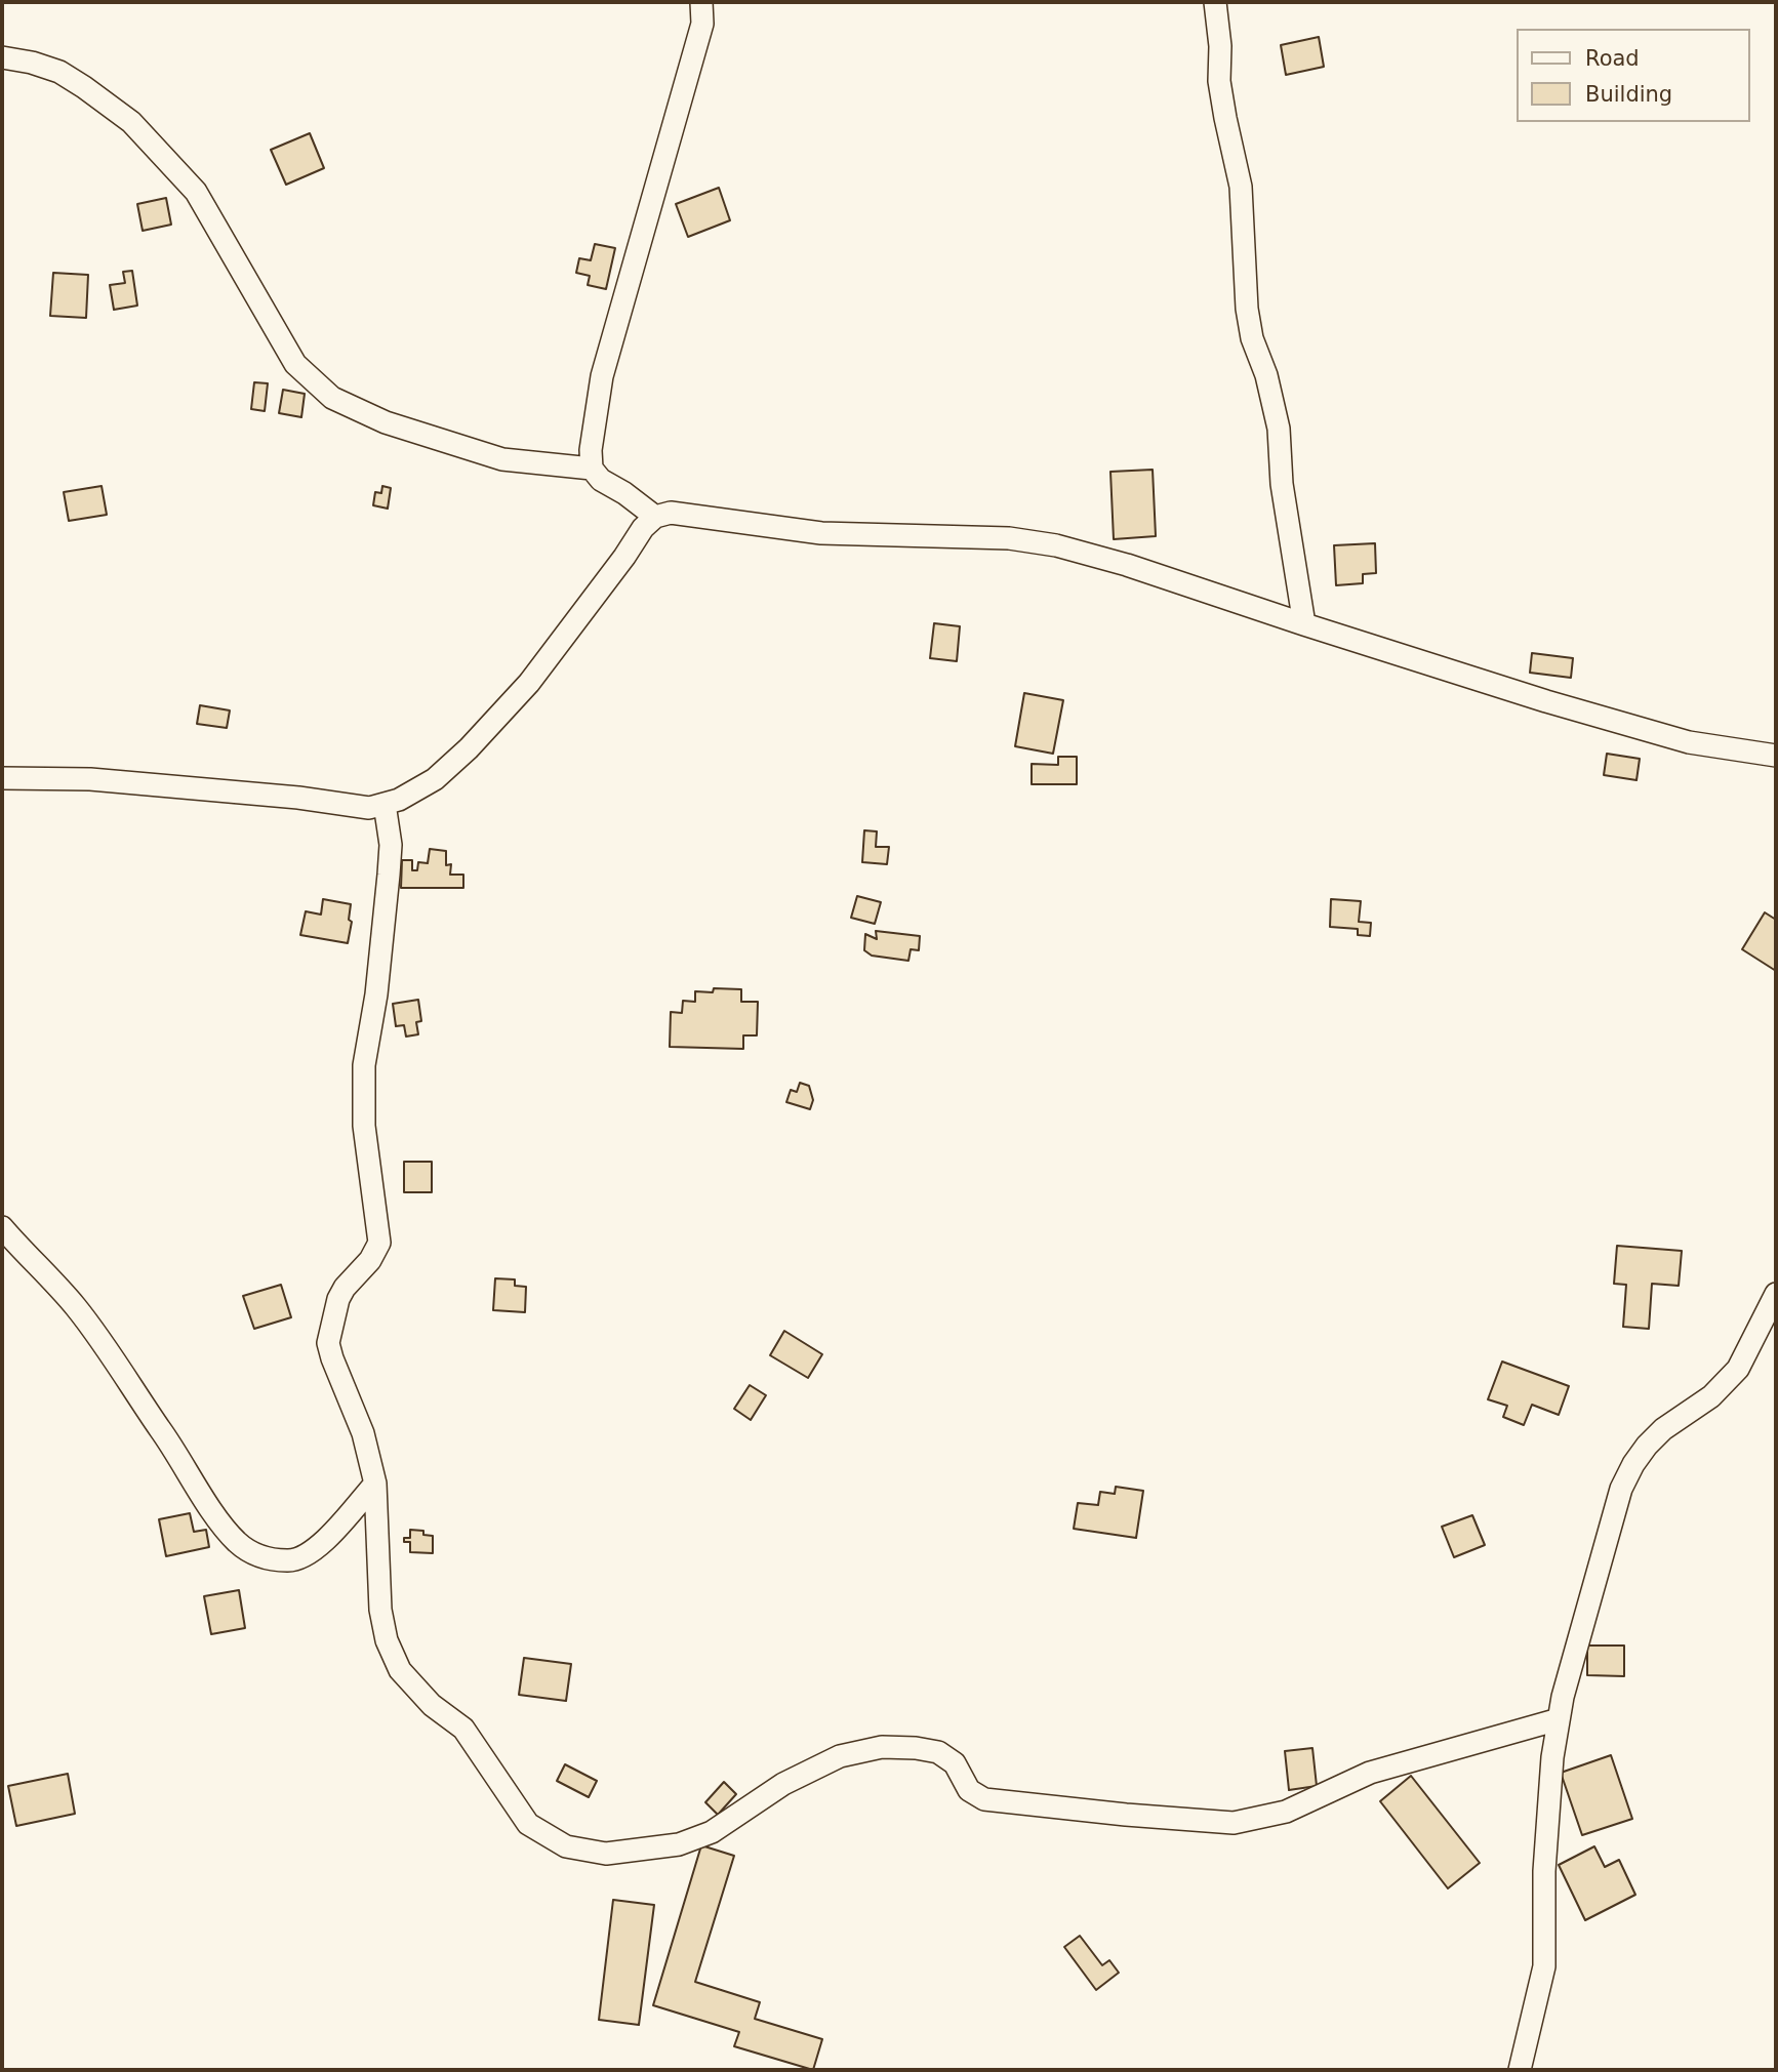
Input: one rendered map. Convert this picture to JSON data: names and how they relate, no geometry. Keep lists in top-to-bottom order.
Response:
{
  "legend": ["Road", "Building"]
}
